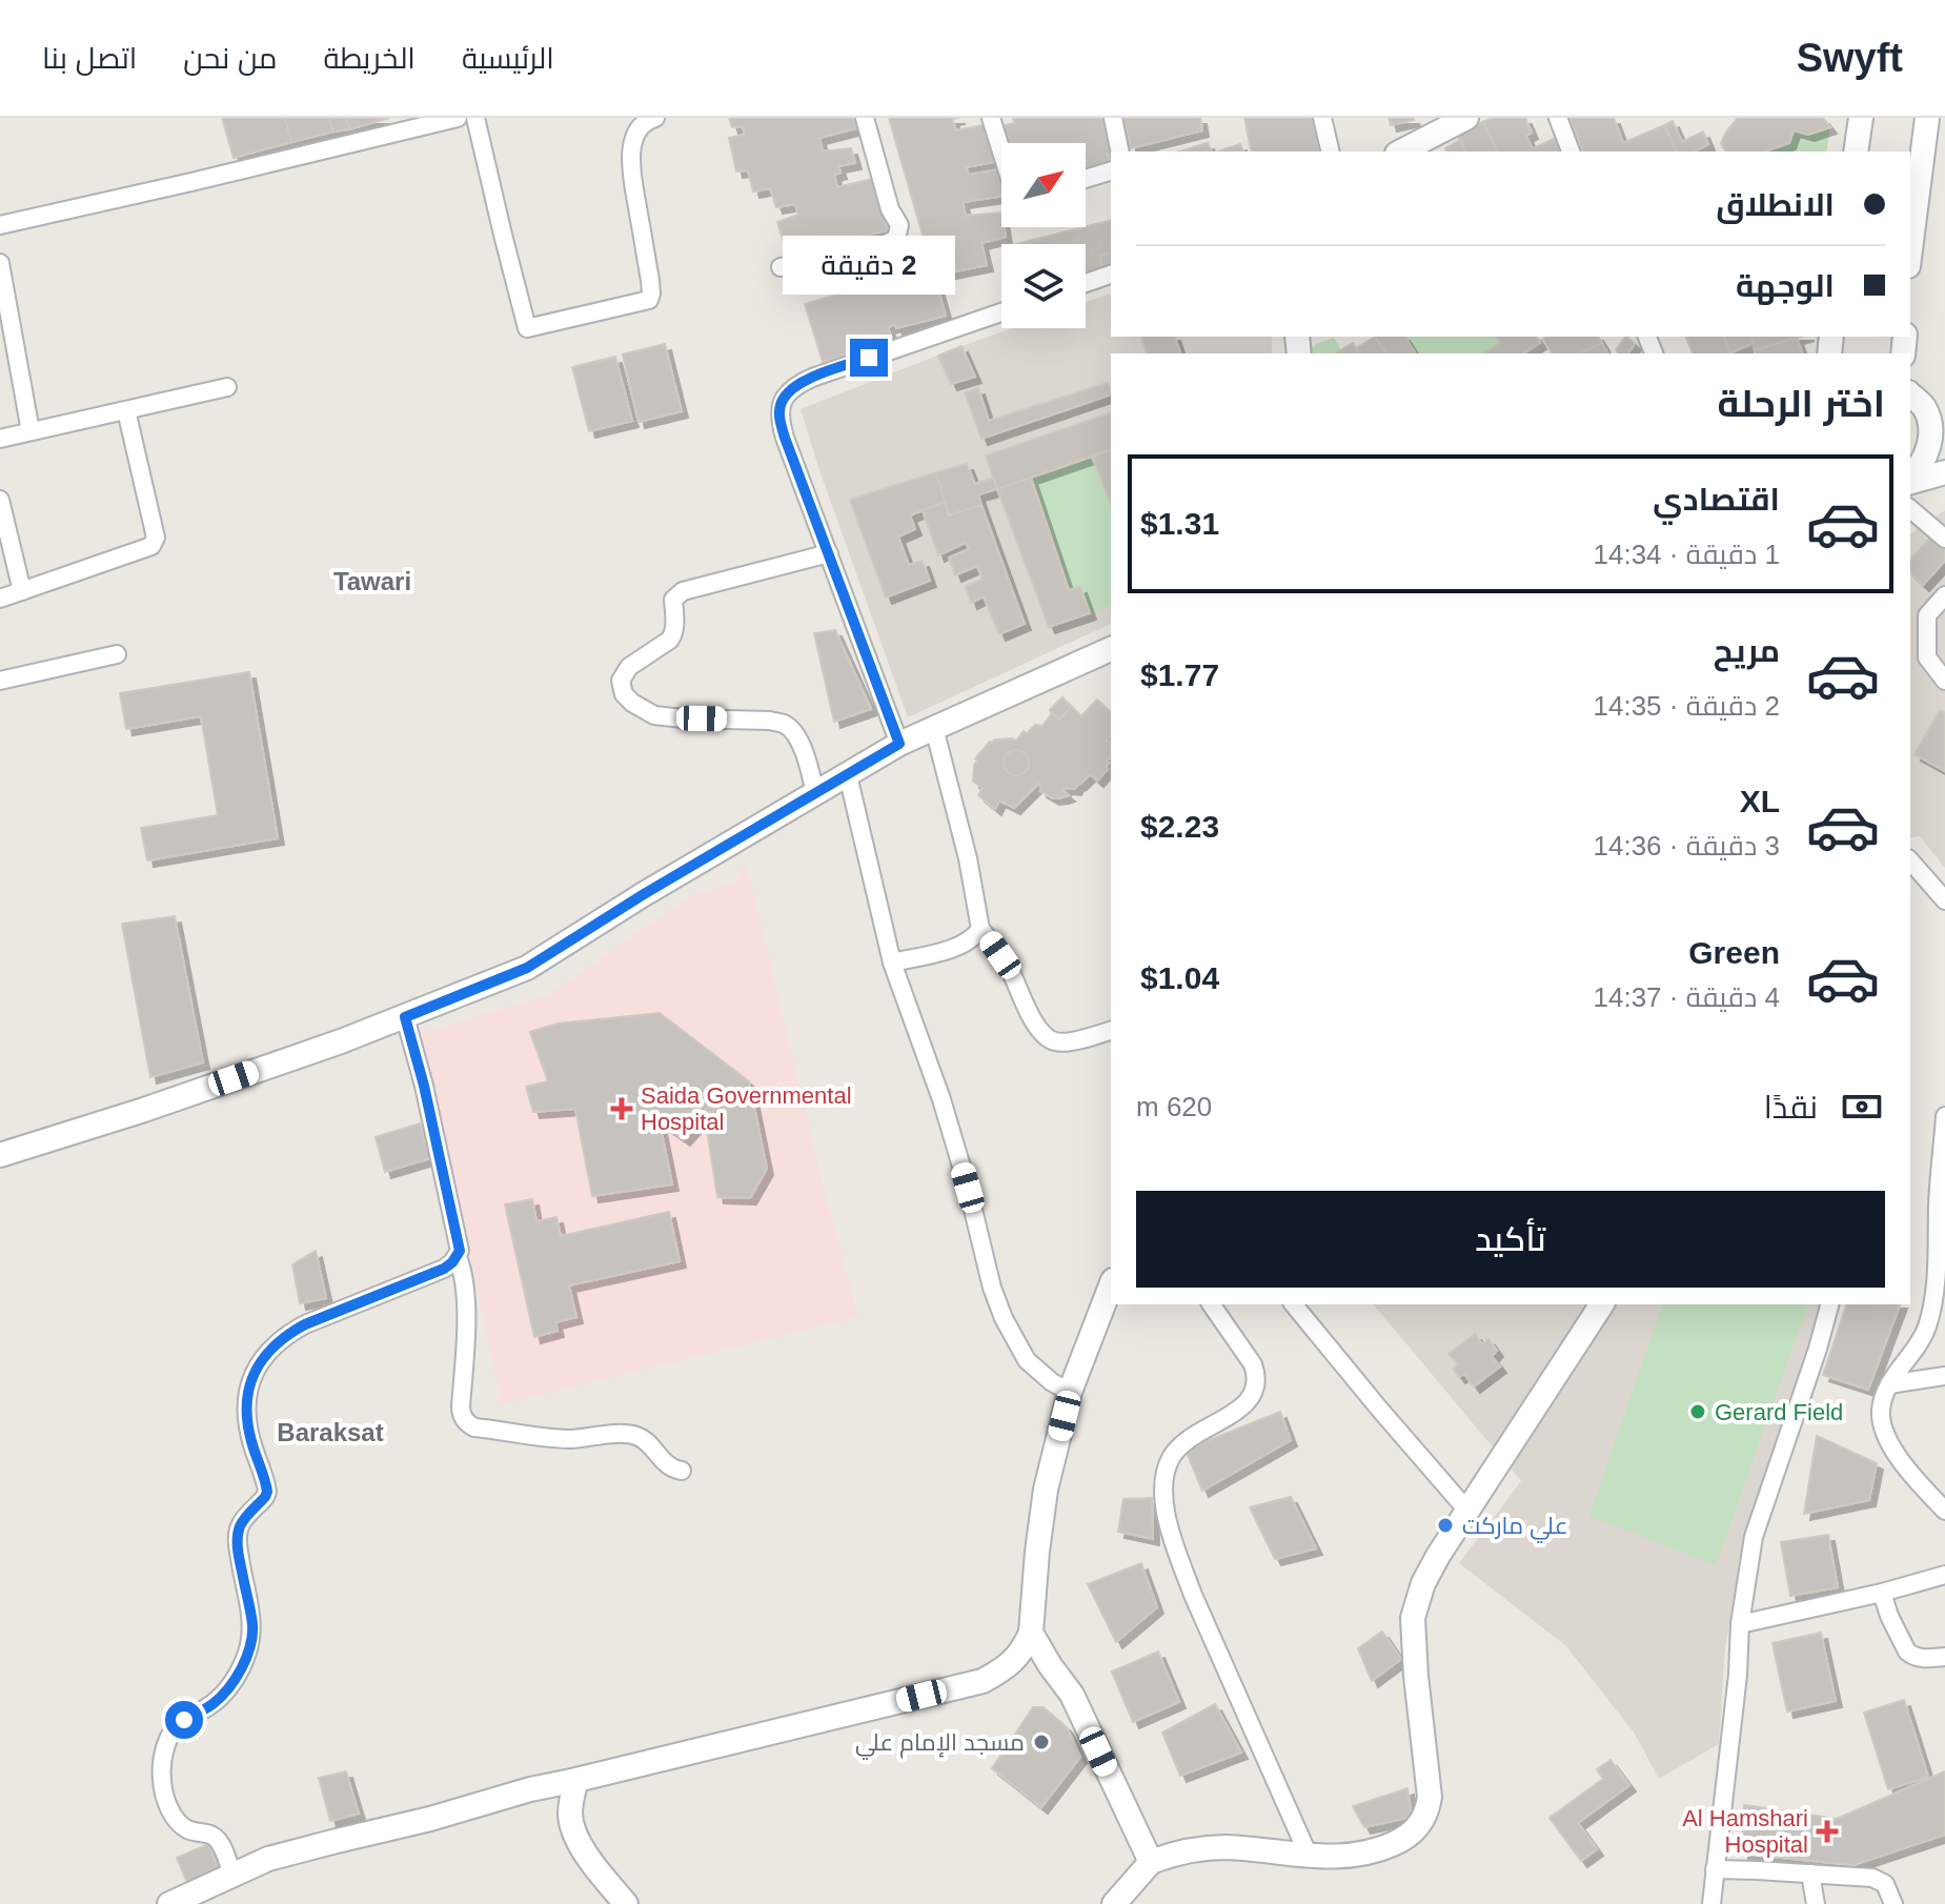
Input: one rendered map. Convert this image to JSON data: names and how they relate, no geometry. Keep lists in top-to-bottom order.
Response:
{
  "districts": ["Tawari", "Baraksat"],
  "places": {
    "health": ["Saida Governmental Hospital", "Al Hamshari Hospital"],
    "other": ["Gerard Field", "علي ماركت", "مسجد الإمام علي"]
  },
  "north": "top right",
  "page": {
    "header": "Swyft",
    "nav": [
      "الرئيسية",
      "الخريطة",
      "من نحن",
      "اتصل بنا"
    ],
    "banner": ["الانطلاق", "الوجهة"],
    "bubble": "2 دقيقة",
    "heading": "اختر الرحلة",
    "list": [
      {
        "name": "اقتصادي",
        "note": "1 دقيقة · 14:34",
        "value": "$1.31"
      },
      {
        "name": "مريح",
        "note": "2 دقيقة · 14:35",
        "value": "$1.77"
      },
      {
        "name": "XL",
        "note": "3 دقيقة · 14:36",
        "value": "$2.23"
      },
      {
        "name": "Green",
        "note": "4 دقيقة · 14:37",
        "value": "$1.04"
      }
    ],
    "pay": ["نقدًا", "620 m"],
    "buttons": "تأكيد"
  }
}
